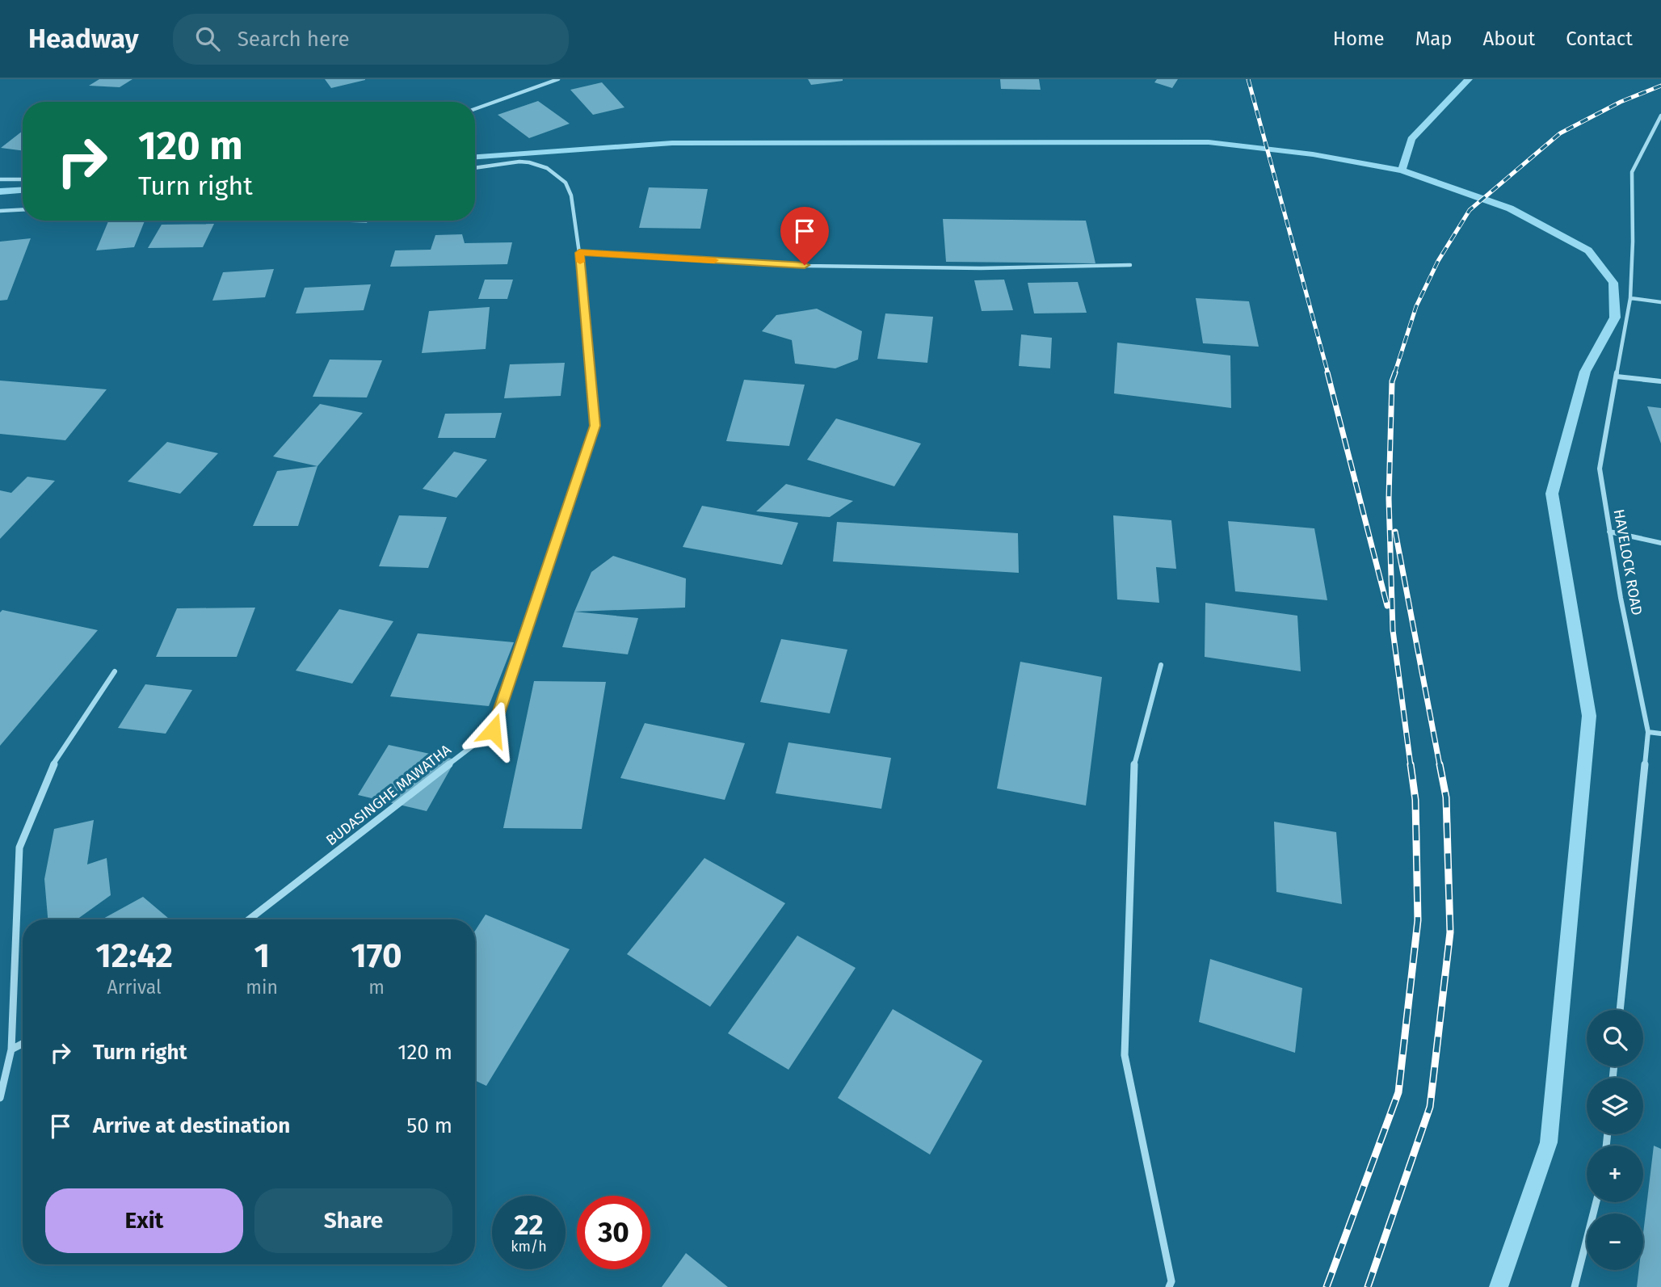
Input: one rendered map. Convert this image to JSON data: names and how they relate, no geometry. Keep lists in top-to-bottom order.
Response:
{
  "streets": {
    "street": ["HAVELOCK ROAD", "BUDASINGHE MAWATHA"]
  },
  "page": {
    "header": "Headway",
    "search": "Search here",
    "nav": [
      "Home",
      "Map",
      "About",
      "Contact"
    ],
    "turn": ["120 m", "Turn right"],
    "eta": [
      "12:42",
      "Arrival",
      "1",
      "min",
      "170",
      "m"
    ],
    "map_buttons": ["+", "−"],
    "list": [
      {
        "name": "Turn right",
        "value": "120 m"
      },
      {
        "name": "Arrive at destination",
        "value": "50 m"
      }
    ],
    "buttons": ["Exit", "Share"],
    "speed": "22 km/h",
    "limit": "30"
  }
}
